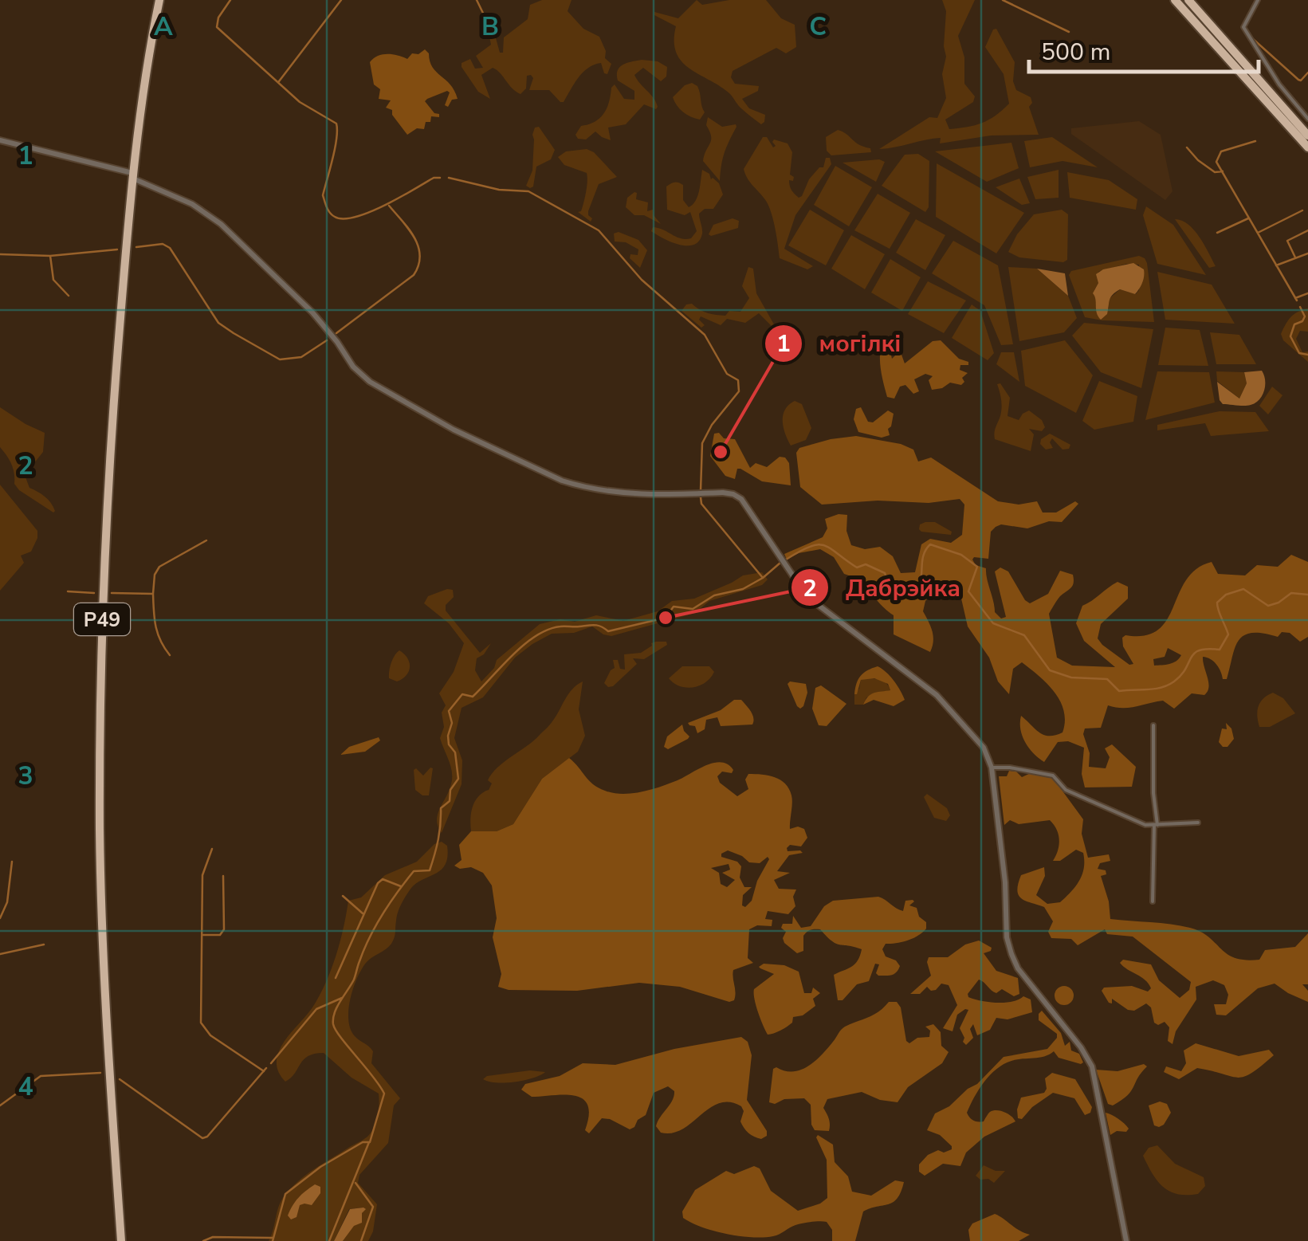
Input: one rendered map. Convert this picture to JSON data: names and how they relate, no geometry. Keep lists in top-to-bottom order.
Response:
{
  "streets": {
    "highway": ["Р49"]
  },
  "places": ["могілкі", "Дабрэйка"],
  "scale_bar": "500 m",
  "grid": {
    "columns": ["A", "B", "C"],
    "rows": [
      "1",
      "2",
      "3",
      "4"
    ]
  }
}
